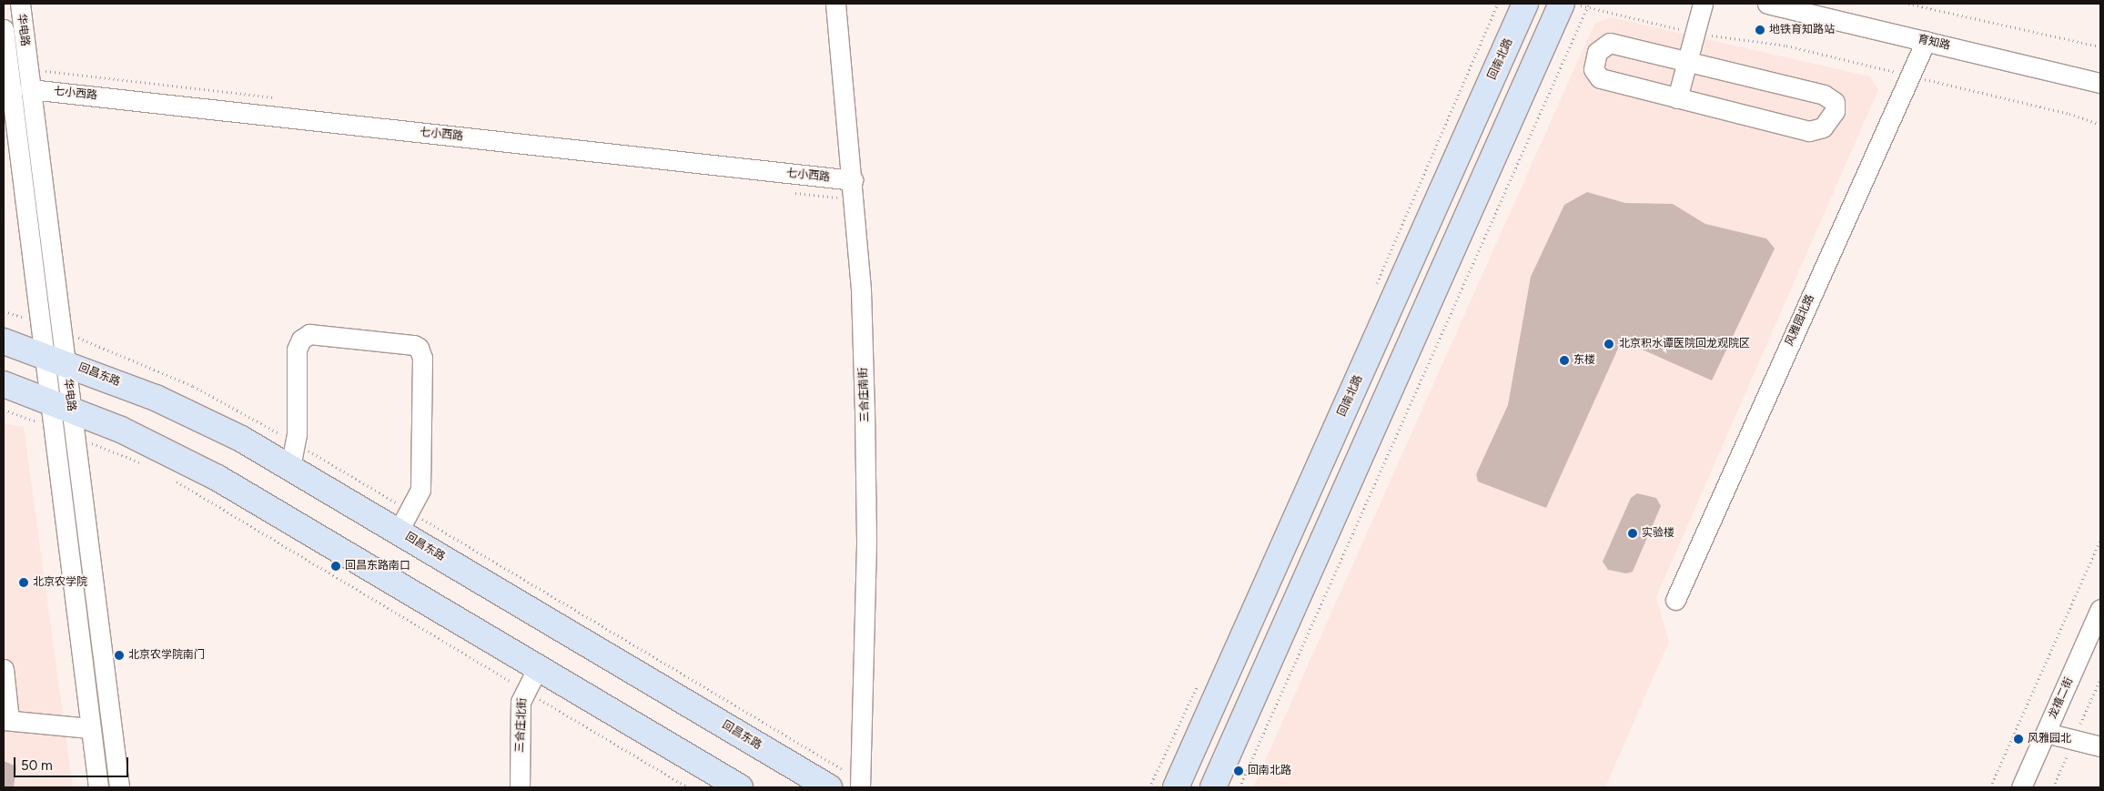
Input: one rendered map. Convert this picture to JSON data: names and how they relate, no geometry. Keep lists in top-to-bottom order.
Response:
{
  "streets": {
    "main road": ["回南北路", "回昌东路"],
    "street": [
      "华电路",
      "育知路",
      "七小西路",
      "风雅园北路",
      "三合庄南街",
      "龙禧二街",
      "三合庄北街"
    ]
  },
  "crossings": [
    ["华电路", "七小西路"],
    ["华电路", "回昌东路"],
    ["育知路", "风雅园北路"],
    ["七小西路", "三合庄南街"]
  ],
  "places": [
    "地铁育知路站",
    "北京积水谭医院回龙观院区",
    "东楼",
    "实验楼",
    "回昌东路南口",
    "北京农学院",
    "北京农学院南门",
    "风雅园北",
    "回南北路"
  ],
  "scale_bar": "50 m"
}
